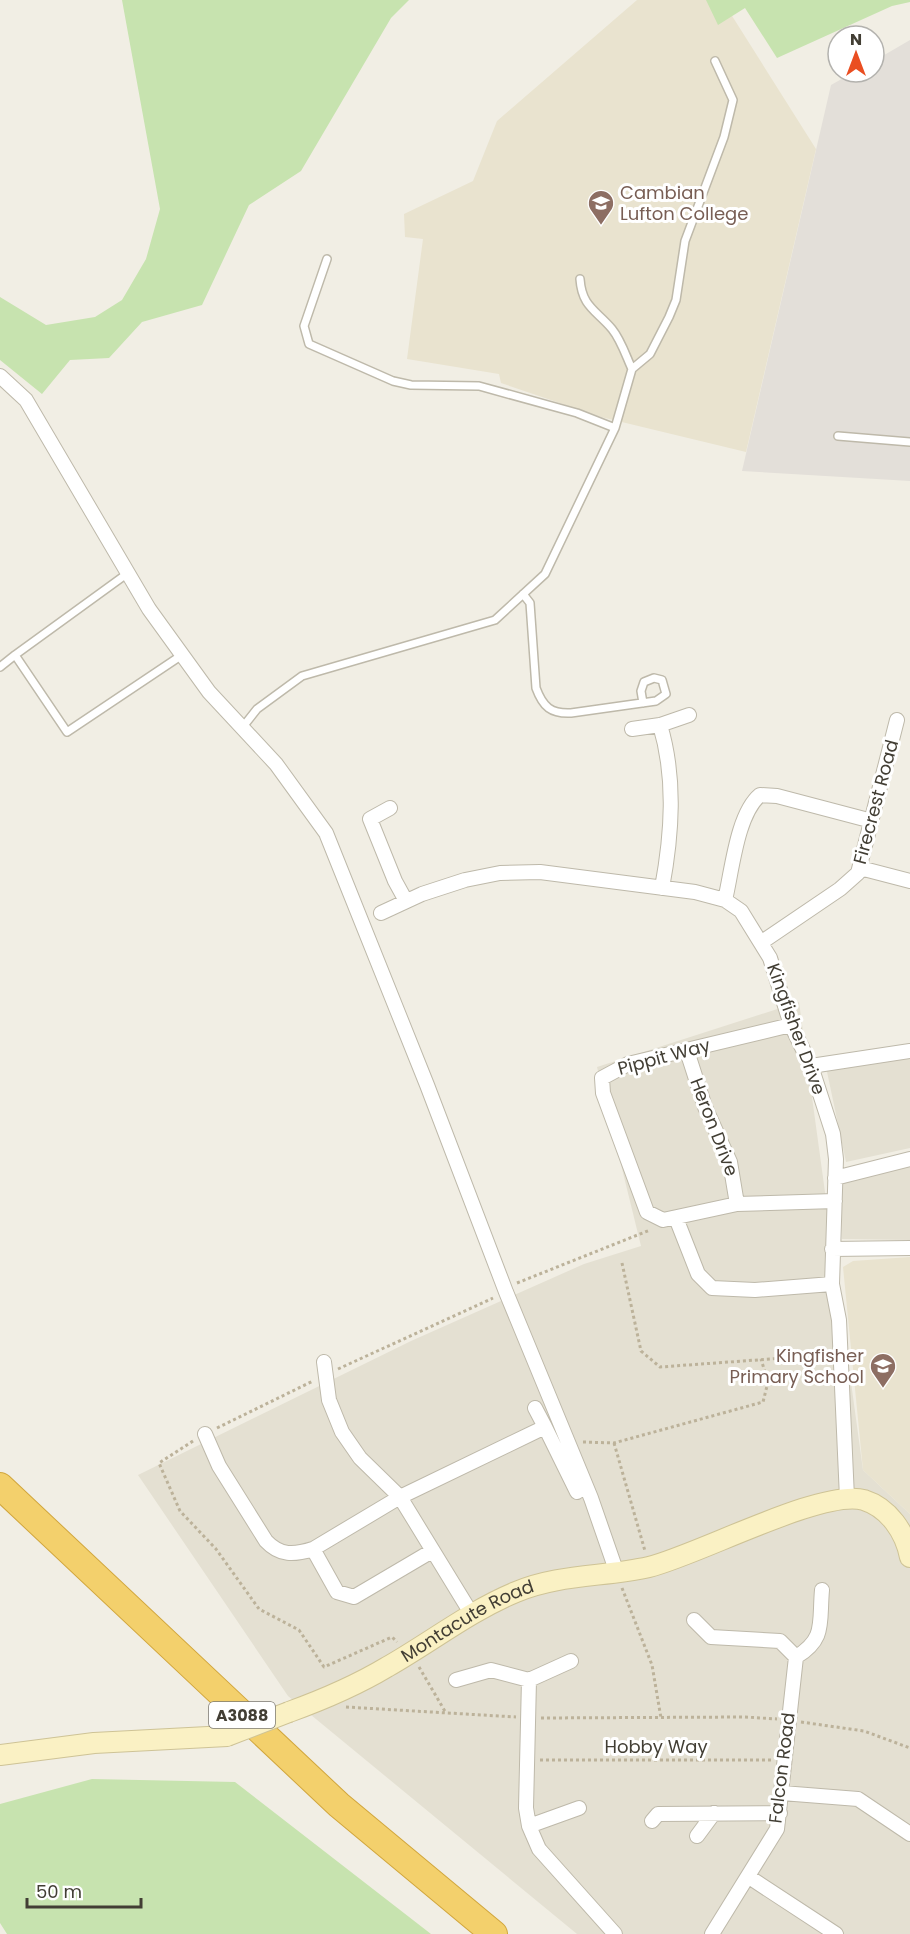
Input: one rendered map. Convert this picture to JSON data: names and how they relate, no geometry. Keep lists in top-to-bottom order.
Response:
{
  "streets": {
    "highway": ["A3088"],
    "street": [
      "Firecrest Road",
      "Kingfisher Drive",
      "Pippit Way",
      "Heron Drive",
      "Montacute Road",
      "Falcon Road"
    ],
    "path": ["Hobby Way"]
  },
  "crossings": [
    ["Firecrest Road", "Kingfisher Drive"],
    ["Kingfisher Drive", "Pippit Way"],
    ["Kingfisher Drive", "Montacute Road"],
    ["Pippit Way", "Heron Drive"],
    ["Hobby Way", "Falcon Road"]
  ],
  "places": {
    "school or university": ["Cambian Lufton College", "Kingfisher Primary School"]
  },
  "scale_bar": "50 m",
  "north": "top"
}
